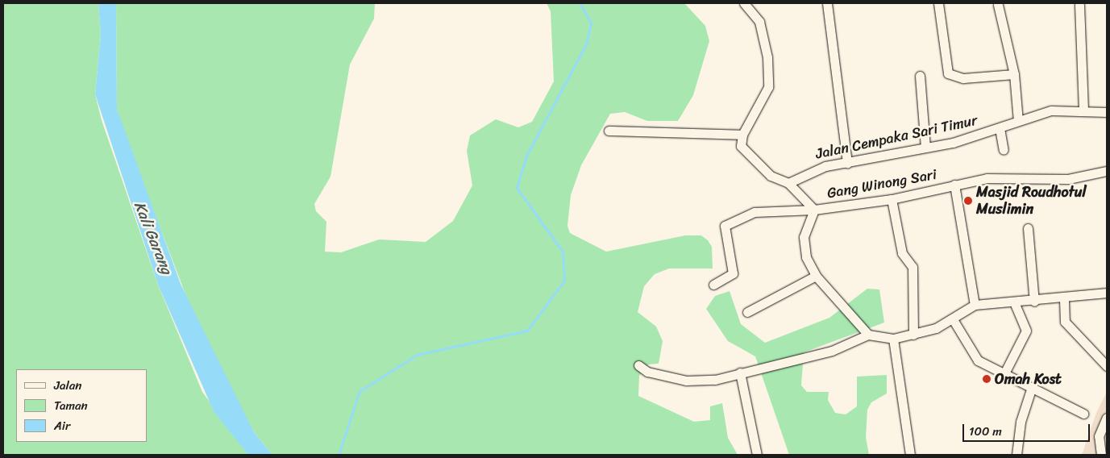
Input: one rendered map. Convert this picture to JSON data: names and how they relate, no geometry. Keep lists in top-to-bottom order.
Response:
{
  "streets": {
    "street": ["Jalan Cempaka Sari Timur", "Gang Winong Sari"]
  },
  "water": ["Kali Garang"],
  "places": ["Masjid Roudhotul Muslimin", "Omah Kost"],
  "legend": ["Jalan", "Taman", "Air"],
  "scale_bar": "100 m"
}
